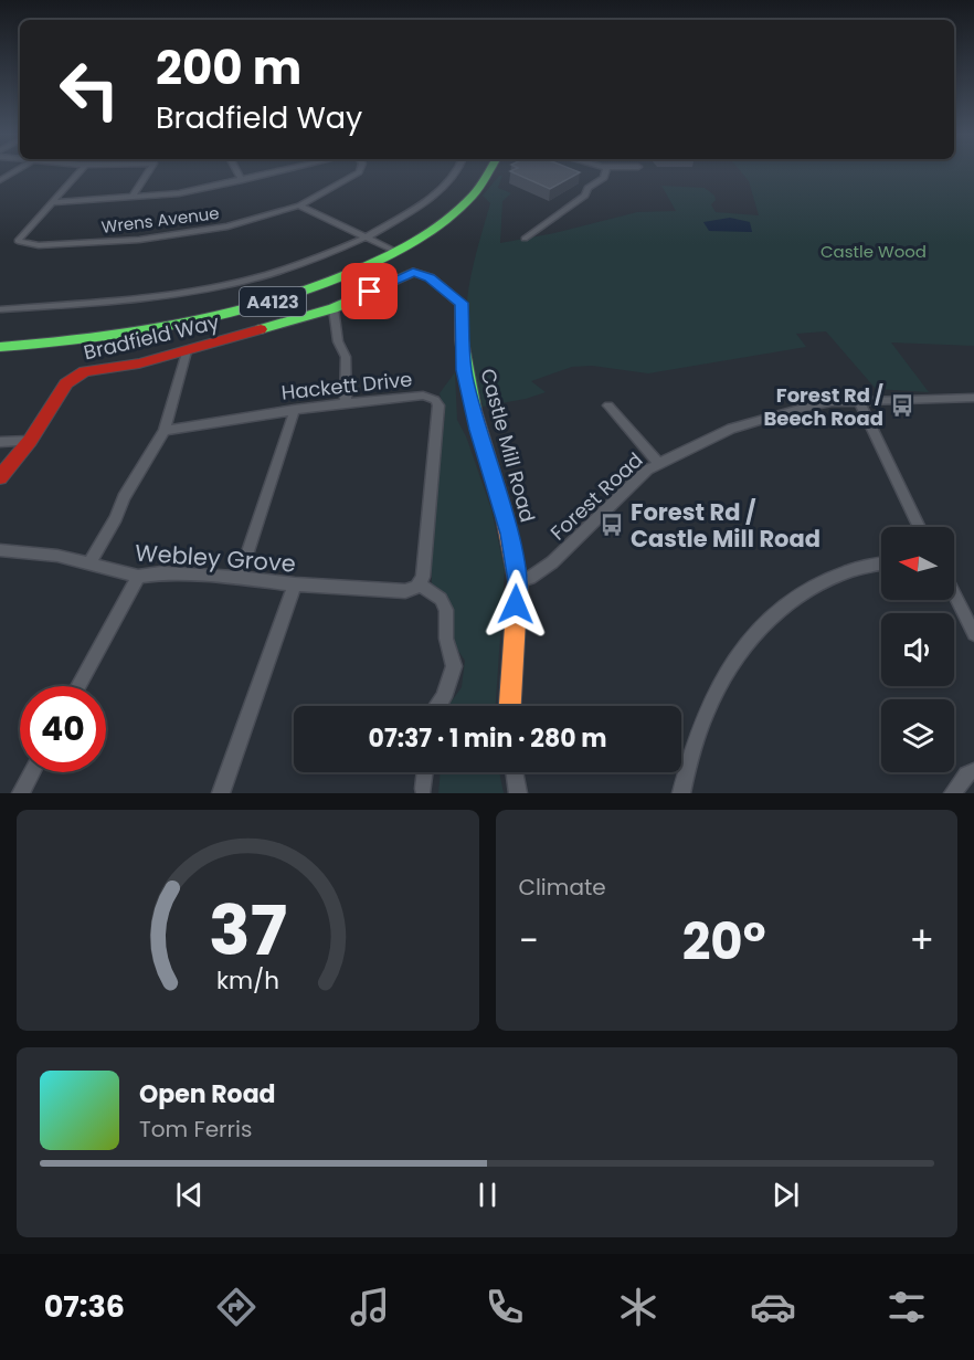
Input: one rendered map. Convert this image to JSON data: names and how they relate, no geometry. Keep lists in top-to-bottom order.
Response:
{
  "streets": {
    "main road": ["A4123", "Bradfield Way", "Castle Mill Road"],
    "street": [
      "Wrens Avenue",
      "Hackett Drive",
      "Forest Road",
      "Webley Grove"
    ]
  },
  "crossings": [
    ["Bradfield Way", "Castle Mill Road"],
    ["Hackett Drive", "Webley Grove"],
    ["Castle Mill Road", "Forest Road"]
  ],
  "parks": ["Castle Wood"],
  "places": {
    "bus stop": ["Forest Rd / Beech Road", "Forest Rd / Castle Mill Road"]
  },
  "north": "left",
  "page": {
    "turn": ["200 m", "Bradfield Way"],
    "limit": "40",
    "trip": "07:37 · 1 min · 280 m",
    "tile": "Climate",
    "heat": ["−", "20°", "+"],
    "song": ["Open Road", "Tom Ferris"],
    "tabs": "07:36",
    "gauge": ["37", "km/h"]
  }
}
